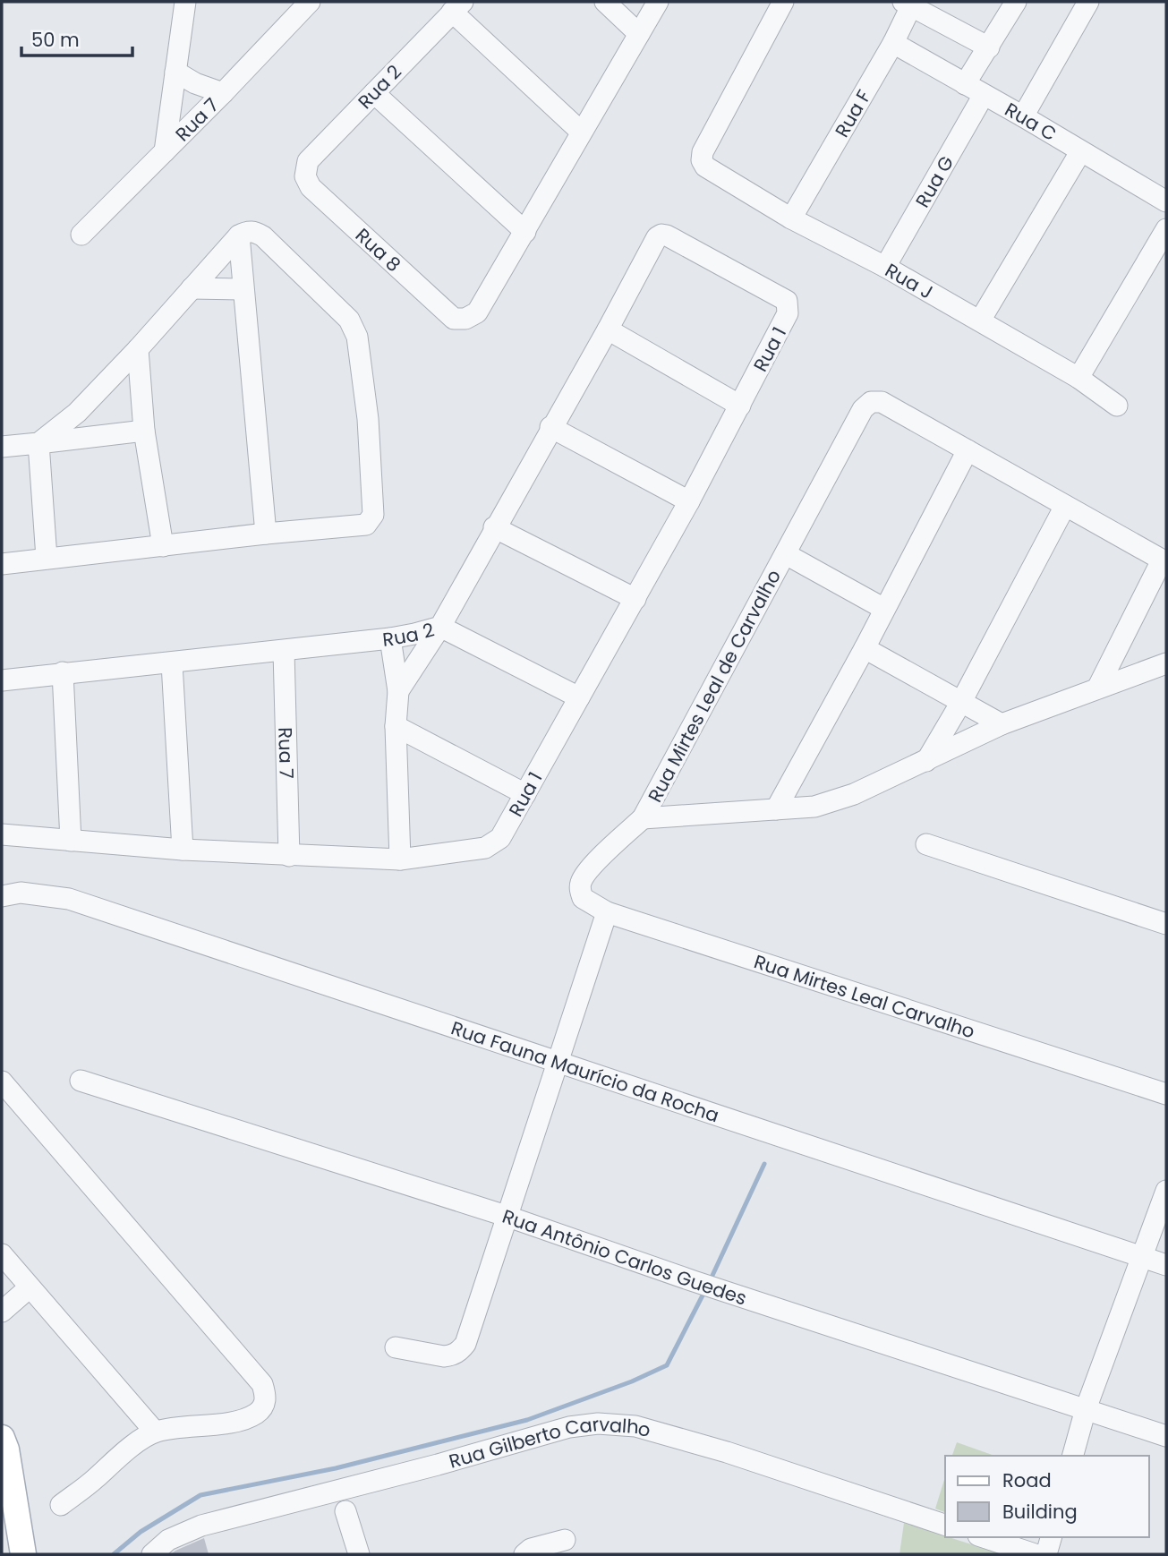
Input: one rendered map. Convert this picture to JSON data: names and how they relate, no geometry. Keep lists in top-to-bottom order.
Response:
{
  "streets": {
    "street": [
      "Rua 2",
      "Rua F",
      "Rua 7",
      "Rua C",
      "Rua G",
      "Rua 8",
      "Rua J",
      "Rua 1",
      "Rua Mirtes Leal de Carvalho",
      "Rua Mirtes Leal Carvalho",
      "Rua Fauna Maurício da Rocha",
      "Rua Antônio Carlos Guedes",
      "Rua Gilberto Carvalho"
    ]
  },
  "crossings": [
    ["Rua 2", "Rua 7"],
    ["Rua 2", "Rua 8"],
    ["Rua 2", "Rua 1"],
    ["Rua F", "Rua C"],
    ["Rua F", "Rua J"],
    ["Rua 7", "Rua 1"],
    ["Rua C", "Rua G"],
    ["Rua G", "Rua J"],
    ["Rua Mirtes Leal de Carvalho", "Rua Mirtes Leal Carvalho"]
  ],
  "legend": ["Road", "Building"],
  "scale_bar": "50 m"
}
